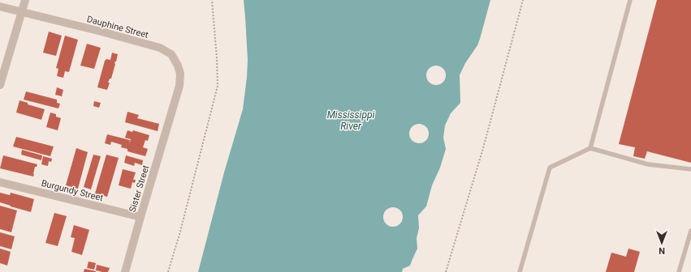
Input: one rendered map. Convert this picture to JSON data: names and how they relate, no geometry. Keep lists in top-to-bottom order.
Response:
{
  "streets": {
    "street": ["Dauphine Street", "Sister Street", "Burgundy Street"]
  },
  "crossings": [
    ["Dauphine Street", "Sister Street"],
    ["Sister Street", "Burgundy Street"]
  ],
  "water": ["Mississippi River"],
  "north": "bottom"
}
